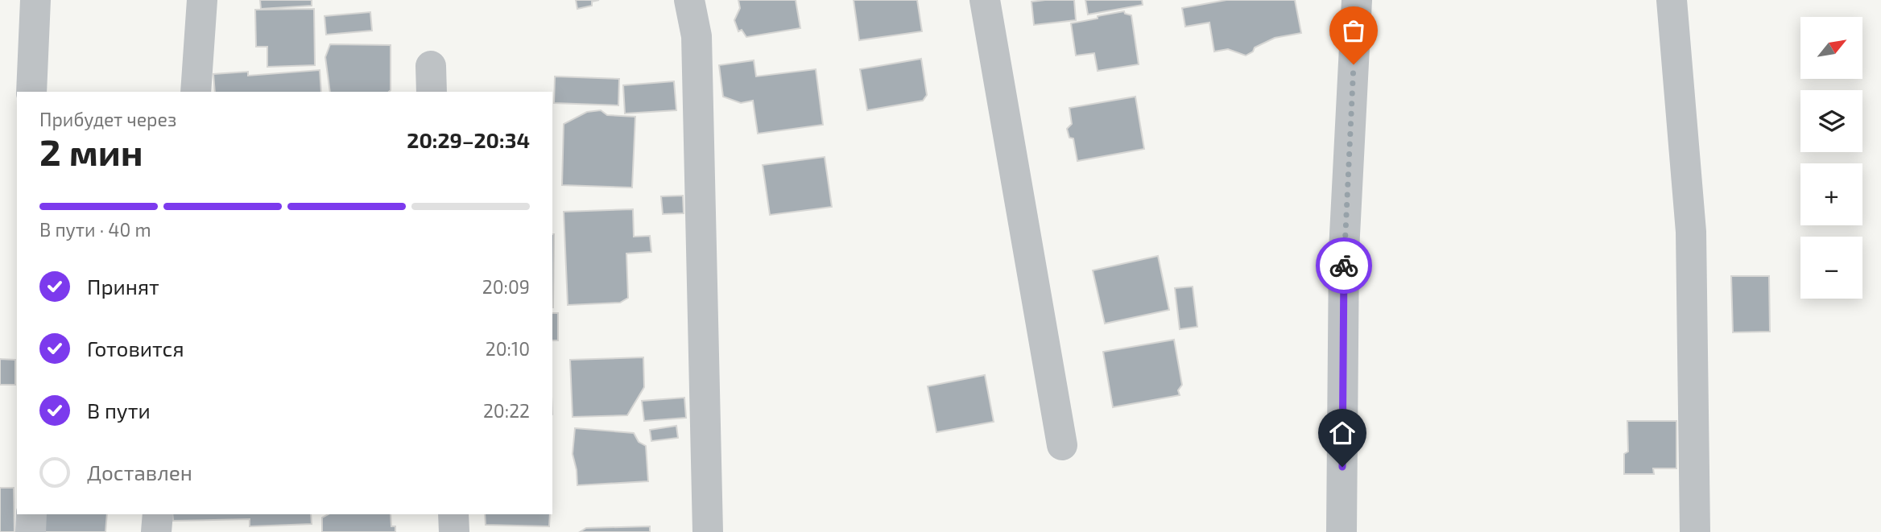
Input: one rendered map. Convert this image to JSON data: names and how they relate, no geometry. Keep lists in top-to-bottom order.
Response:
{
  "north": "top right",
  "page": {
    "map_buttons": ["+", "−"],
    "heading": ["2 мин", "Прибудет через", "20:29–20:34"],
    "bar": "В пути · 40 m",
    "list": [
      ["Принят", "20:09"],
      ["Готовится", "20:10"],
      ["В пути", "20:22"],
      "Доставлен"
    ]
  }
}
